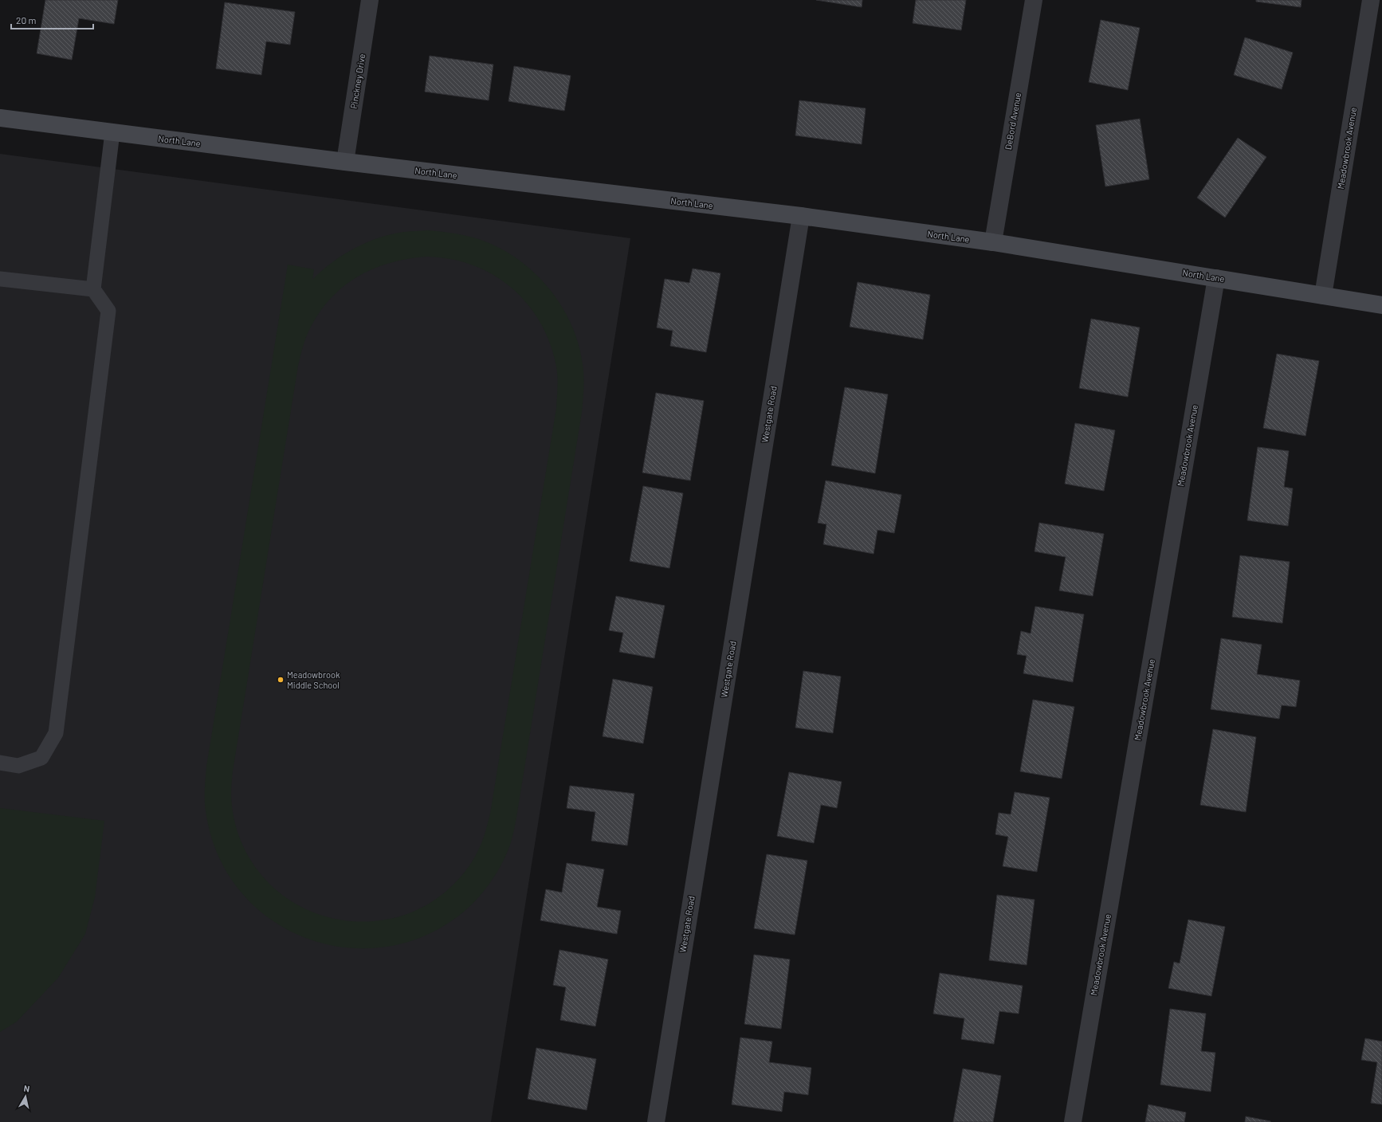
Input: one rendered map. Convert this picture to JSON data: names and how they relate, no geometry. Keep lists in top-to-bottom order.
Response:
{
  "streets": {
    "street": [
      "Pinckney Drive",
      "DeBord Avenue",
      "North Lane",
      "Meadowbrook Avenue",
      "Westgate Road"
    ]
  },
  "crossings": [
    ["Pinckney Drive", "North Lane"],
    ["DeBord Avenue", "North Lane"],
    ["North Lane", "Meadowbrook Avenue"],
    ["North Lane", "Westgate Road"]
  ],
  "places": ["Meadowbrook Middle School"],
  "scale_bar": "20 m",
  "north": "top"
}
